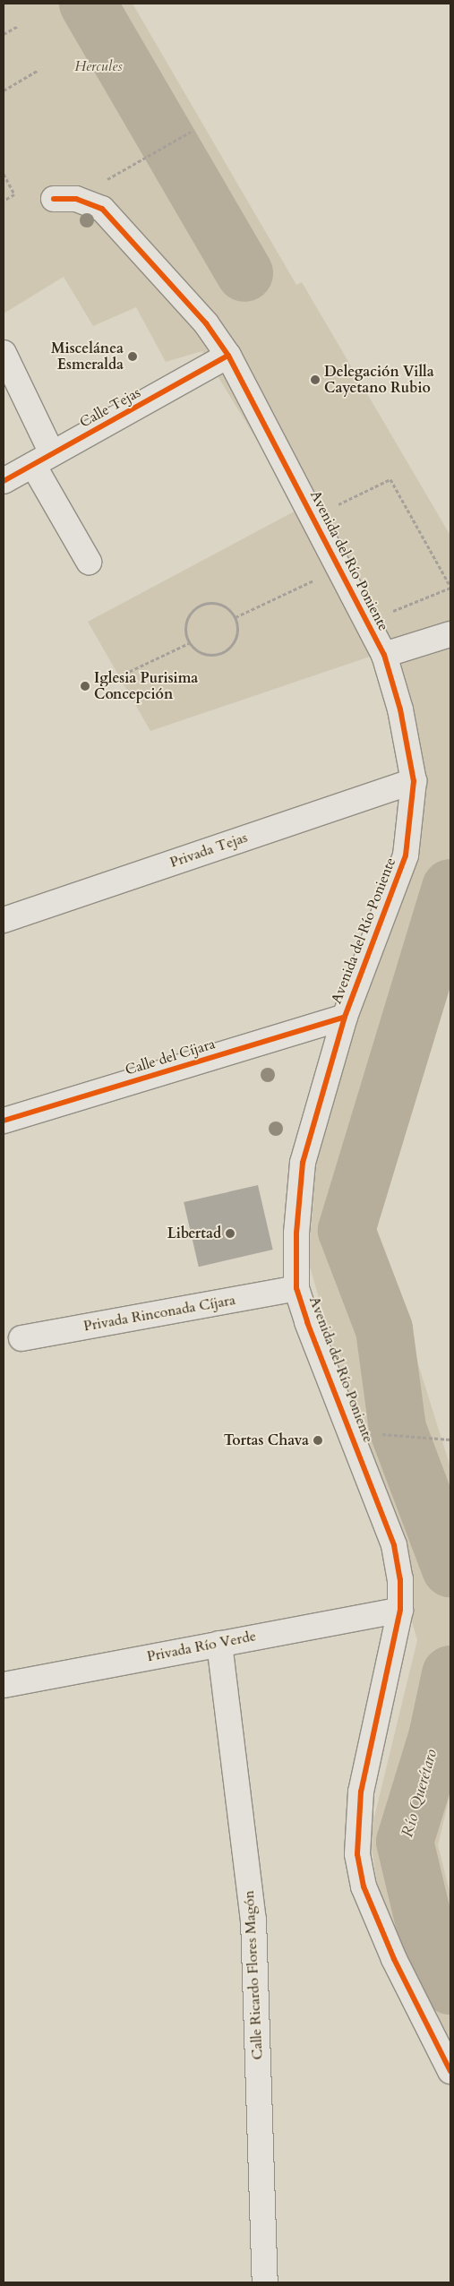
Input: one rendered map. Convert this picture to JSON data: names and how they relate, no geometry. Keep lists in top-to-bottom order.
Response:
{
  "streets": {
    "street": [
      "Calle Tejas",
      "Avenida del Río Poniente",
      "Privada Tejas",
      "Calle del Cíjara",
      "Privada Rinconada Cíjara",
      "Privada Río Verde",
      "Calle Ricardo Flores Magón"
    ]
  },
  "crossings": [
    ["Calle Tejas", "Avenida del Río Poniente"],
    ["Avenida del Río Poniente", "Privada Tejas"],
    ["Avenida del Río Poniente", "Calle del Cíjara"],
    ["Avenida del Río Poniente", "Privada Rinconada Cíjara"],
    ["Avenida del Río Poniente", "Privada Río Verde"],
    ["Privada Río Verde", "Calle Ricardo Flores Magón"]
  ],
  "water": ["Río Querétaro"],
  "parks": ["Hercules"],
  "places": [
    "Miscelánea Esmeralda",
    "Delegación Villa Cayetano Rubio",
    "Iglesia Purisima Concepción",
    "Libertad",
    "Tortas Chava"
  ]
}
